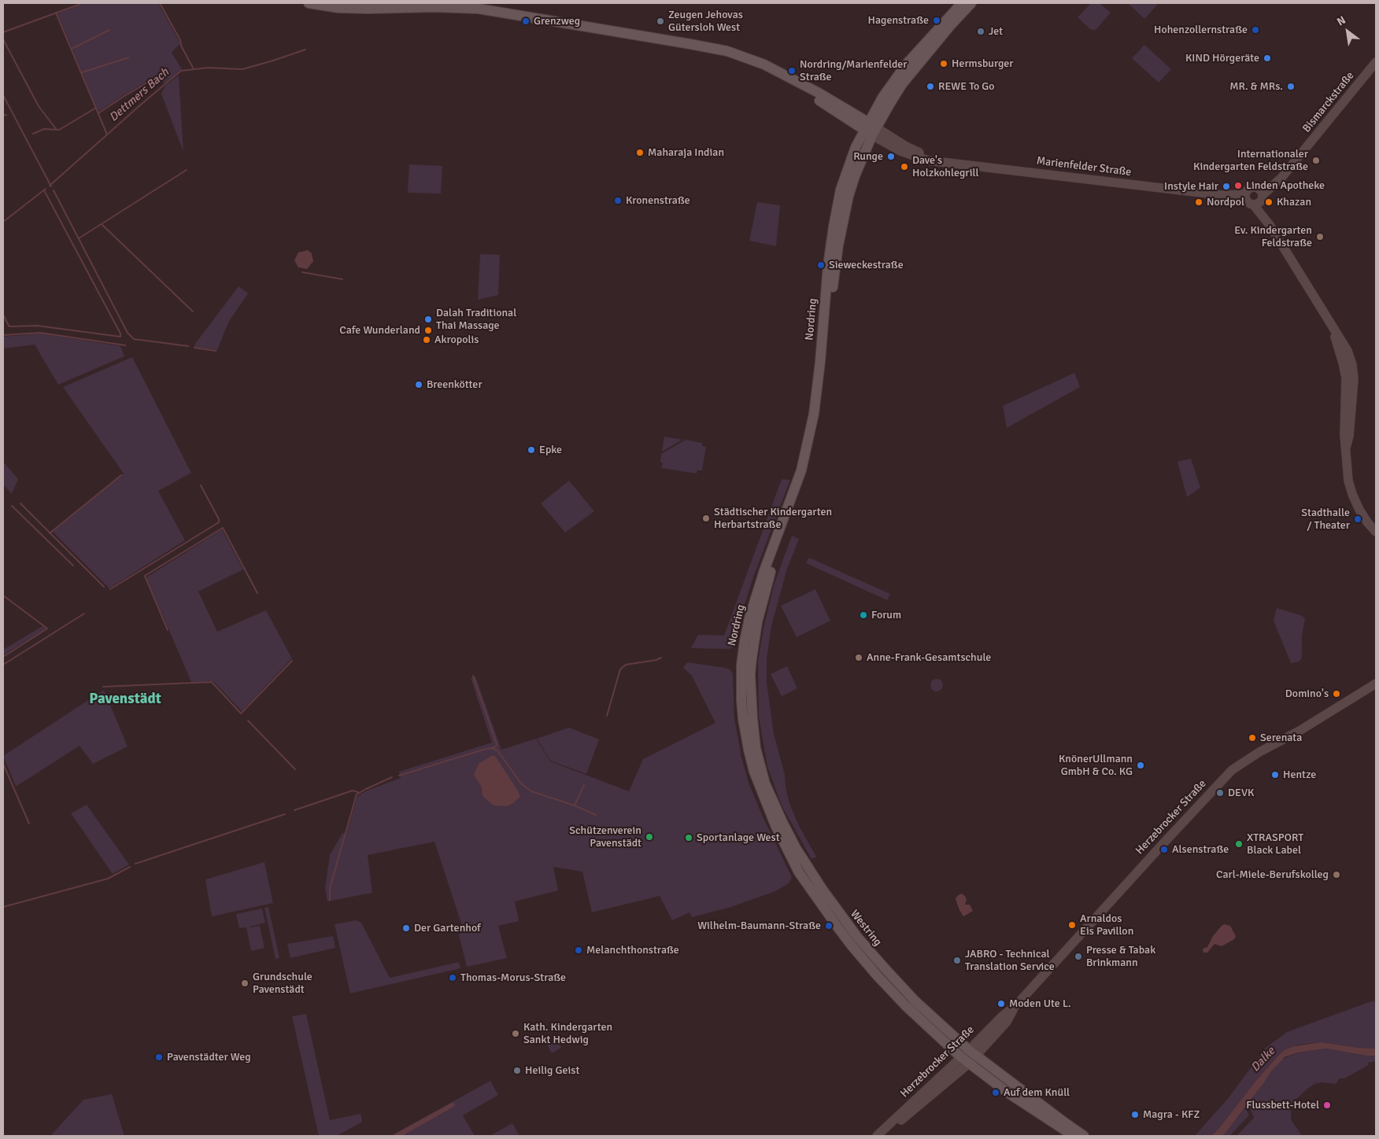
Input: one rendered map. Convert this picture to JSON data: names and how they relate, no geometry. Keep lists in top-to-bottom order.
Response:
{
  "streets": {
    "main road": ["Marienfelder Straße", "Nordring", "Westring"],
    "street": ["Bismarckstraße", "Herzebrocker Straße"]
  },
  "crossings": [
    ["Bismarckstraße", "Marienfelder Straße"],
    ["Marienfelder Straße", "Nordring"],
    ["Nordring", "Westring"],
    ["Herzebrocker Straße", "Westring"]
  ],
  "districts": ["Pavenstädt"],
  "water": ["Dettmers Bach", "Dalke"],
  "places": [
    "Hagenstraße",
    "Grenzweg",
    "Zeugen Jehovas Gütersloh West",
    "Hohenzollernstraße",
    "Jet",
    "KIND Hörgeräte",
    "Hermsburger",
    "Nordring/Marienfelder Straße",
    "REWE To Go",
    "MR. & MRs.",
    "Maharaja Indian",
    "Runge",
    "Internationaler Kindergarten Feldstraße",
    "Dave's Holzkohlegrill",
    "Linden Apotheke",
    "Instyle Hair",
    "Kronenstraße",
    "Nordpol",
    "Khazan",
    "Ev. Kindergarten Feldstraße",
    "Sieweckestraße",
    "Dalah Traditional Thai Massage",
    "Cafe Wunderland",
    "Akropolis",
    "Breenkötter",
    "Epke",
    "Städtischer Kindergarten Herbartstraße",
    "Stadthalle / Theater",
    "Forum",
    "Anne-Frank-Gesamtschule",
    "Domino's",
    "Serenata",
    "KnönerUllmann GmbH & Co. KG",
    "Hentze",
    "DEVK",
    "Schützenverein Pavenstädt",
    "Sportanlage West",
    "XTRASPORT Black Label",
    "Alsenstraße",
    "Carl-Miele-Berufskolleg",
    "Arnaldos Eis Pavillon",
    "Wilhelm-Baumann-Straße",
    "Der Gartenhof",
    "Melanchthonstraße",
    "Presse & Tabak Brinkmann",
    "JABRO - Technical Translation Service",
    "Thomas-Morus-Straße",
    "Grundschule Pavenstädt",
    "Moden Ute L.",
    "Kath. Kindergarten Sankt Hedwig",
    "Pavenstädter Weg",
    "Heilig Geist",
    "Auf dem Knüll",
    "Flussbett-Hotel",
    "Magra - KFZ"
  ],
  "north": "top left"
}
